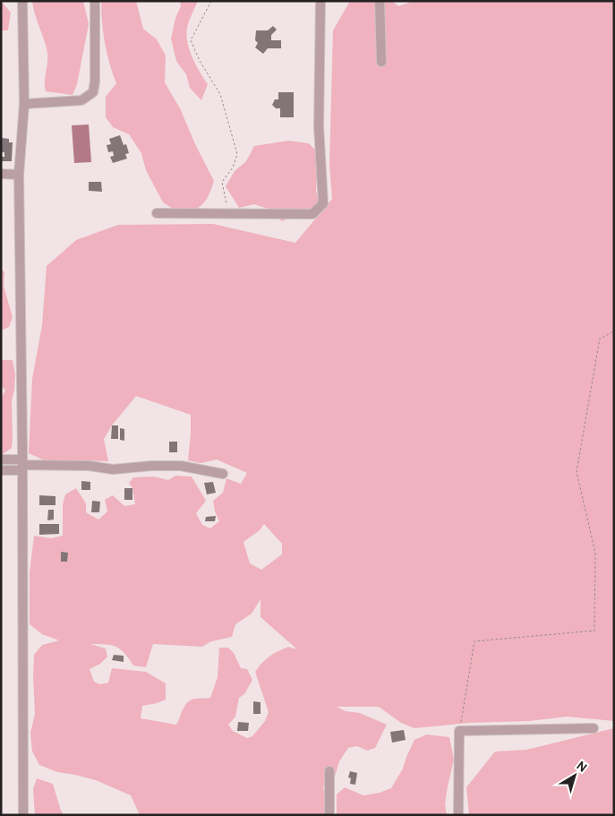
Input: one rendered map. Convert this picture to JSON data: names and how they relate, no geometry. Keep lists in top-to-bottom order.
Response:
{
  "north": "top right"
}
